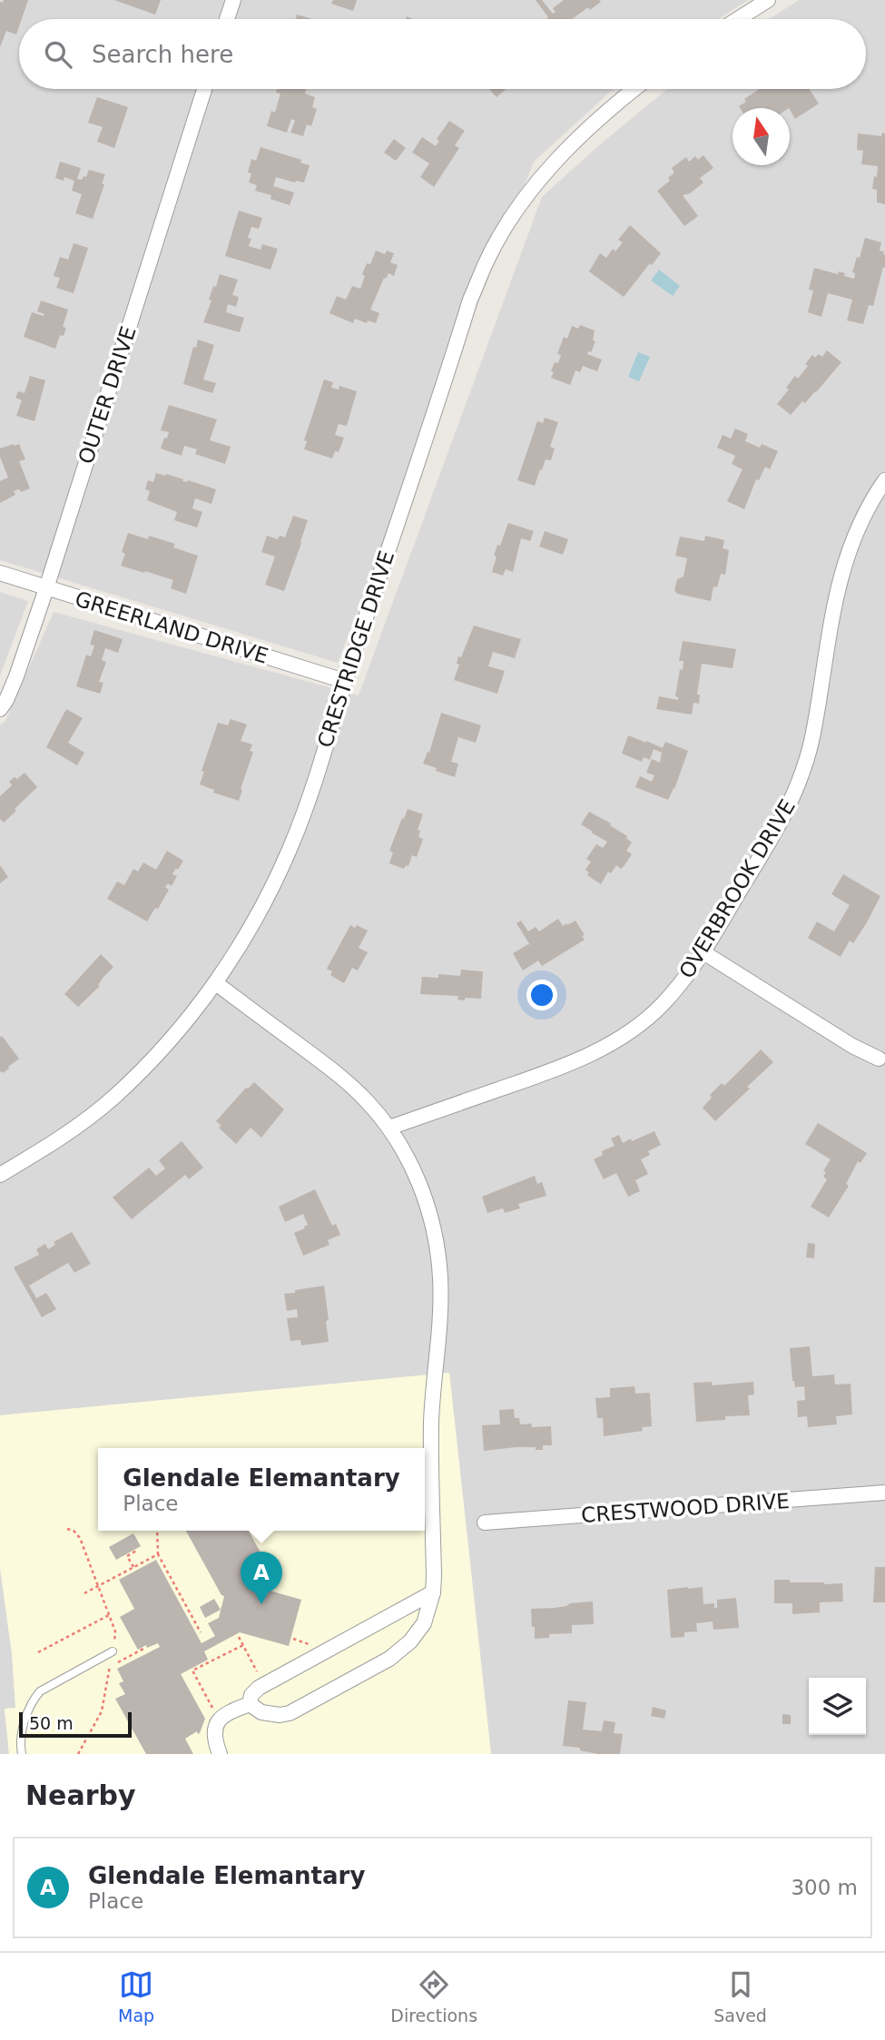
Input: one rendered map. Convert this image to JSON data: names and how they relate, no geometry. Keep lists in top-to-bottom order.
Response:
{
  "streets": {
    "street": [
      "OUTER DRIVE",
      "GREERLAND DRIVE",
      "CRESTRIDGE DRIVE",
      "OVERBROOK DRIVE",
      "CRESTWOOD DRIVE"
    ]
  },
  "crossings": [
    ["OUTER DRIVE", "GREERLAND DRIVE"],
    ["GREERLAND DRIVE", "CRESTRIDGE DRIVE"]
  ],
  "scale_bar": "50 m",
  "north": "top",
  "page": {
    "search": "Search here",
    "popup": ["Glendale Elemantary", "Place"],
    "pins": "A",
    "scale": "50 m",
    "heading": "Nearby",
    "list": [
      {
        "mark": "A",
        "name": "Glendale Elemantary",
        "note": "Place",
        "value": "300 m"
      }
    ],
    "nav": ["Map", "Directions", "Saved"]
  }
}
